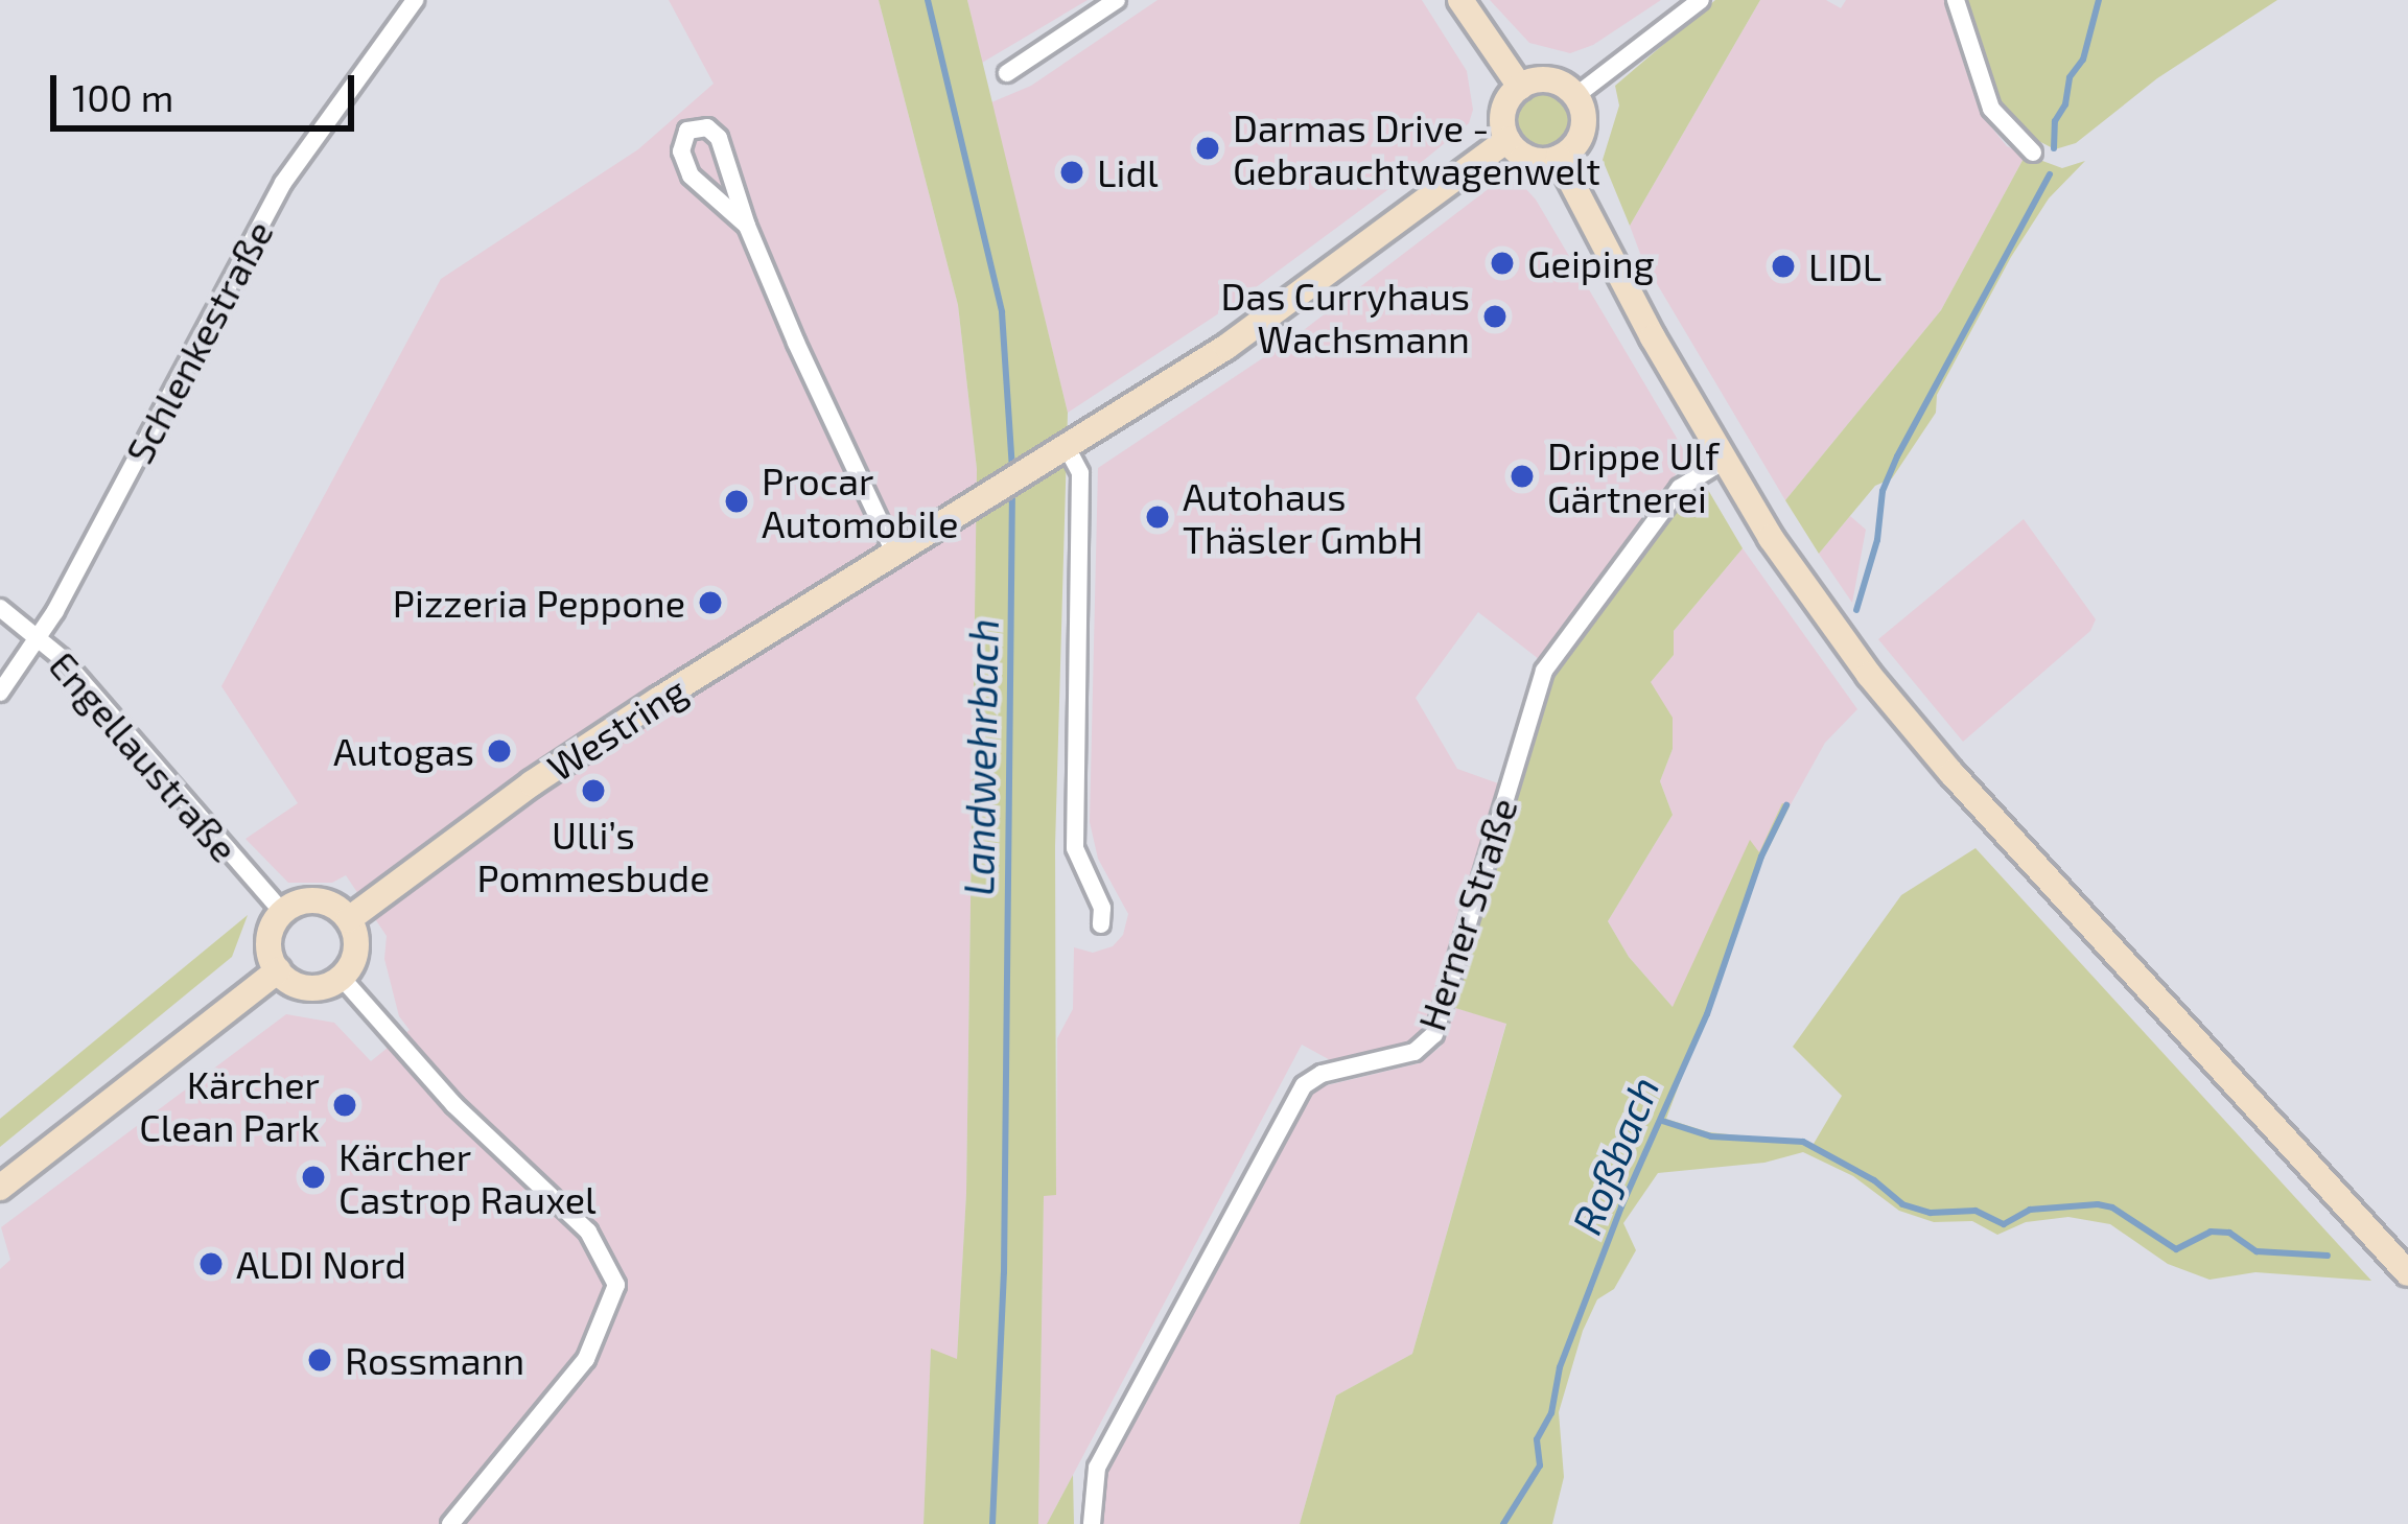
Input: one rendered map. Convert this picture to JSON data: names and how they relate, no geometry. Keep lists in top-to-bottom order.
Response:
{
  "streets": {
    "main road": ["Westring"],
    "street": ["Schlenkestraße", "Engellaustraße", "Herner Straße"]
  },
  "crossings": [
    ["Schlenkestraße", "Engellaustraße"],
    ["Westring", "Engellaustraße"]
  ],
  "water": ["Landwehrbach", "Roßbach"],
  "places": [
    "Darmas Drive - Gebrauchtwagenwelt",
    "Lidl",
    "Geiping",
    "LIDL",
    "Das Curryhaus Wachsmann",
    "Drippe Ulf Gärtnerei",
    "Procar Automobile",
    "Autohaus Thäsler GmbH",
    "Pizzeria Peppone",
    "Autogas",
    "Ulli’s Pommesbude",
    "Kärcher Clean Park",
    "Kärcher Castrop Rauxel",
    "ALDI Nord",
    "Rossmann"
  ],
  "scale_bar": "100 m"
}
